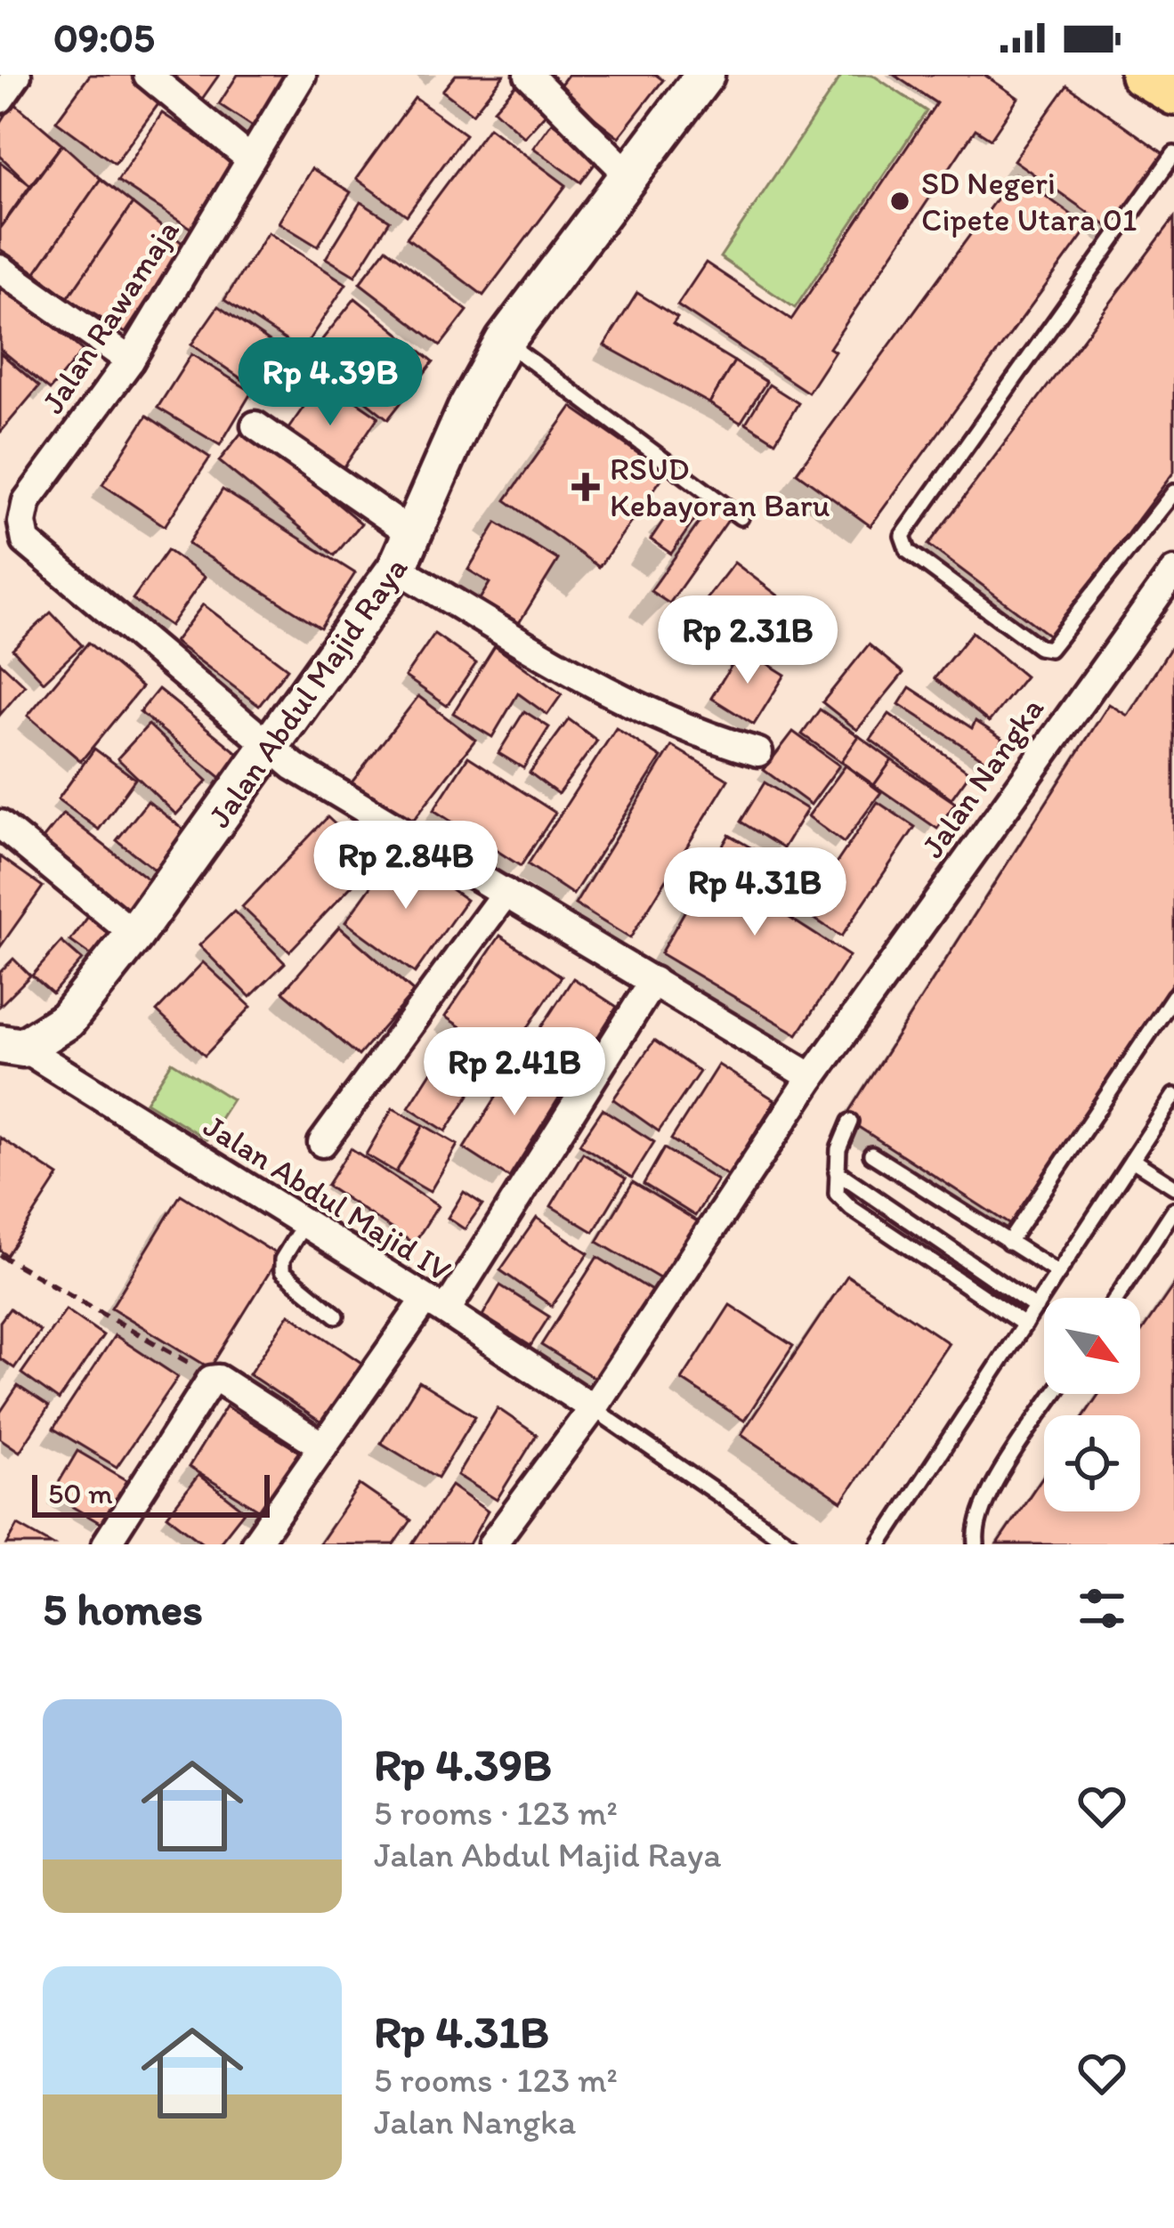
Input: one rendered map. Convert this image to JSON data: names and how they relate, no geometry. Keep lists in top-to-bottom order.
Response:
{
  "streets": {
    "street": [
      "Jalan Rawamaja",
      "Jalan Abdul Majid Raya",
      "Jalan Nangka",
      "Jalan Abdul Majid IV"
    ]
  },
  "crossings": [
    ["Jalan Rawamaja", "Jalan Abdul Majid Raya"],
    ["Jalan Abdul Majid Raya", "Jalan Abdul Majid IV"],
    ["Jalan Nangka", "Jalan Abdul Majid IV"]
  ],
  "places": {
    "other": ["SD Negeri Cipete Utara 01"],
    "health": ["RSUD Kebayoran Baru"]
  },
  "scale_bar": "50 m",
  "north": "bottom right",
  "page": {
    "status": "09:05",
    "price": [
      "Rp 4.39B",
      "Rp 2.31B",
      "Rp 2.84B",
      "Rp 4.31B",
      "Rp 2.41B"
    ],
    "scale": "50 m",
    "heading": "5 homes",
    "list": [
      {
        "name": "Rp 4.39B",
        "note": "5 rooms · 123 m² · Jalan Abdul Majid Raya"
      },
      {
        "name": "Rp 4.31B",
        "note": "5 rooms · 123 m² · Jalan Nangka"
      }
    ]
  }
}
